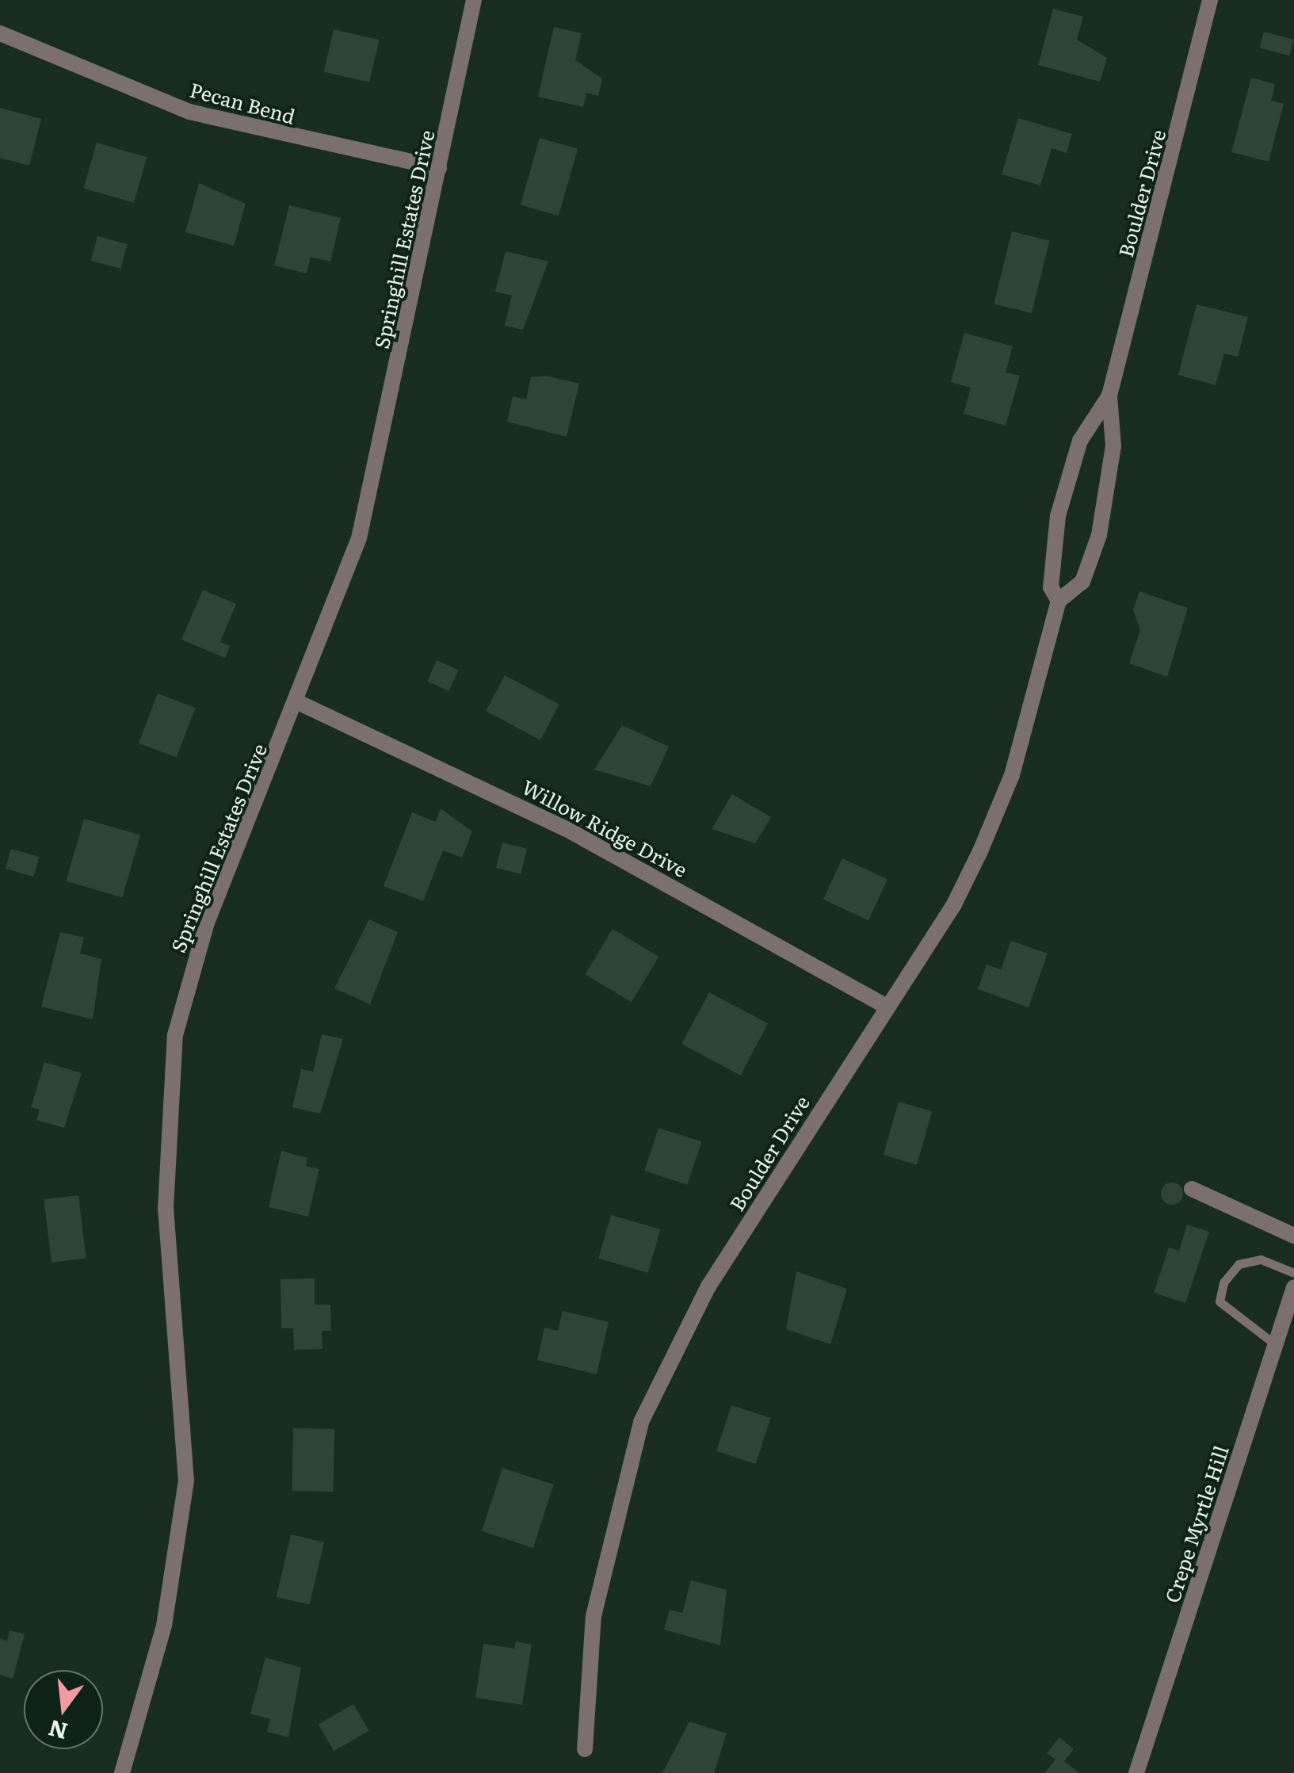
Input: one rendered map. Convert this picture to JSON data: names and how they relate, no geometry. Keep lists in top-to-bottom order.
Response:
{
  "streets": {
    "street": [
      "Pecan Bend",
      "Boulder Drive",
      "Springhill Estates Drive",
      "Willow Ridge Drive",
      "Crepe Myrtle Hill"
    ]
  },
  "crossings": [
    ["Pecan Bend", "Springhill Estates Drive"],
    ["Boulder Drive", "Willow Ridge Drive"],
    ["Springhill Estates Drive", "Willow Ridge Drive"]
  ],
  "north": "bottom"
}
